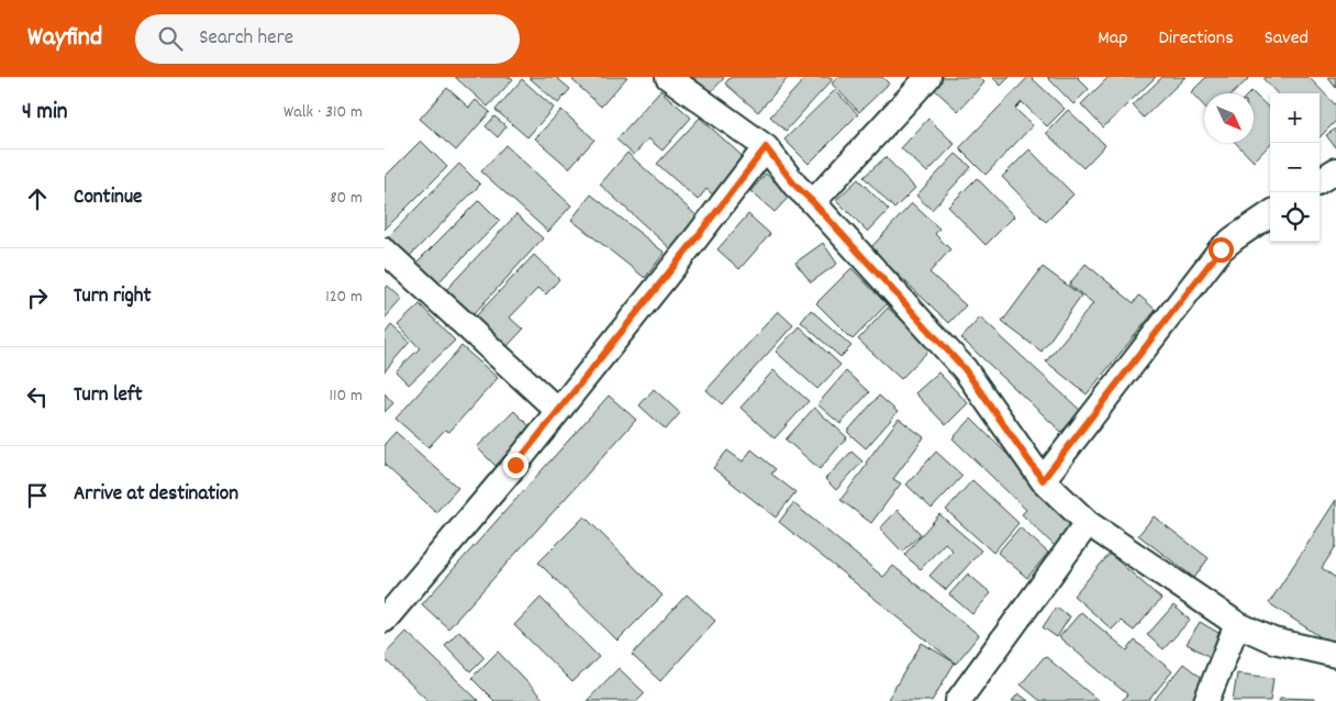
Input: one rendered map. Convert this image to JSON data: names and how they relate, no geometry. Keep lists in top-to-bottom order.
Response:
{
  "north": "bottom right",
  "page": {
    "header": "Wayfind",
    "search": "Search here",
    "nav": ["Map", "Directions", "Saved"],
    "heading": ["4 min", "Walk · 310 m"],
    "map_buttons": ["+", "−"],
    "list": [
      ["Continue", "80 m"],
      ["Turn right", "120 m"],
      ["Turn left", "110 m"],
      "Arrive at destination"
    ]
  }
}
